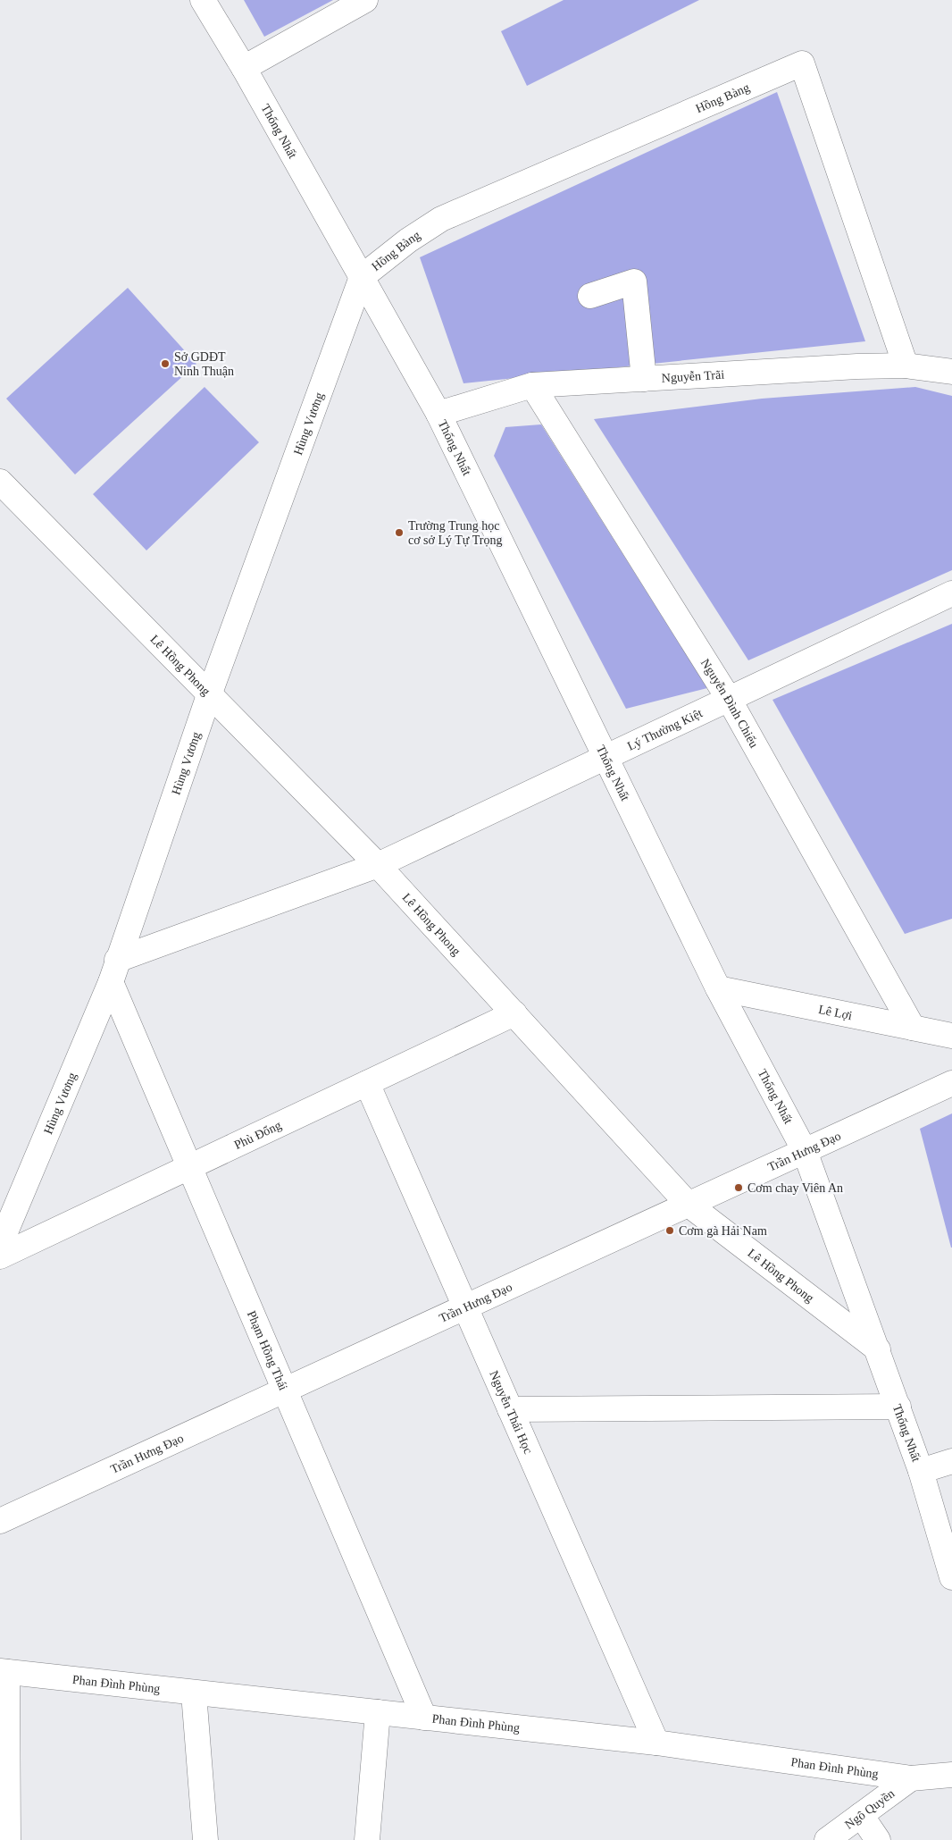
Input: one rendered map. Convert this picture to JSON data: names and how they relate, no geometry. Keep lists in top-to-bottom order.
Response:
{
  "streets": {
    "street": [
      "Hồng Bàng",
      "Thống Nhất",
      "Nguyễn Trãi",
      "Hùng Vương",
      "Lê Hồng Phong",
      "Nguyễn Đình Chiểu",
      "Lý Thường Kiệt",
      "Lê Lợi",
      "Phù Đổng",
      "Trần Hưng Đạo",
      "Phạm Hồng Thái",
      "Nguyễn Thái Học",
      "Phan Đình Phùng",
      "Ngô Quyền"
    ]
  },
  "crossings": [
    ["Hồng Bàng", "Thống Nhất"],
    ["Hồng Bàng", "Nguyễn Trãi"],
    ["Hồng Bàng", "Hùng Vương"],
    ["Thống Nhất", "Nguyễn Trãi"],
    ["Thống Nhất", "Hùng Vương"],
    ["Thống Nhất", "Lê Hồng Phong"],
    ["Thống Nhất", "Lý Thường Kiệt"],
    ["Thống Nhất", "Lê Lợi"],
    ["Thống Nhất", "Trần Hưng Đạo"],
    ["Nguyễn Trãi", "Nguyễn Đình Chiểu"],
    ["Hùng Vương", "Lê Hồng Phong"],
    ["Hùng Vương", "Lý Thường Kiệt"],
    ["Hùng Vương", "Phạm Hồng Thái"],
    ["Lê Hồng Phong", "Lý Thường Kiệt"],
    ["Lê Hồng Phong", "Phù Đổng"],
    ["Lê Hồng Phong", "Trần Hưng Đạo"],
    ["Nguyễn Đình Chiểu", "Lý Thường Kiệt"],
    ["Nguyễn Đình Chiểu", "Lê Lợi"],
    ["Lý Thường Kiệt", "Phạm Hồng Thái"],
    ["Phù Đổng", "Phạm Hồng Thái"],
    ["Phù Đổng", "Nguyễn Thái Học"],
    ["Trần Hưng Đạo", "Phạm Hồng Thái"],
    ["Trần Hưng Đạo", "Nguyễn Thái Học"],
    ["Phạm Hồng Thái", "Phan Đình Phùng"],
    ["Nguyễn Thái Học", "Phan Đình Phùng"],
    ["Phan Đình Phùng", "Ngô Quyền"]
  ],
  "places": [
    "Sở GDĐT Ninh Thuận",
    "Trường Trung học cơ sở Lý Tự Trọng",
    "Cơm chay Viên An",
    "Cơm gà Hải Nam"
  ]
}
